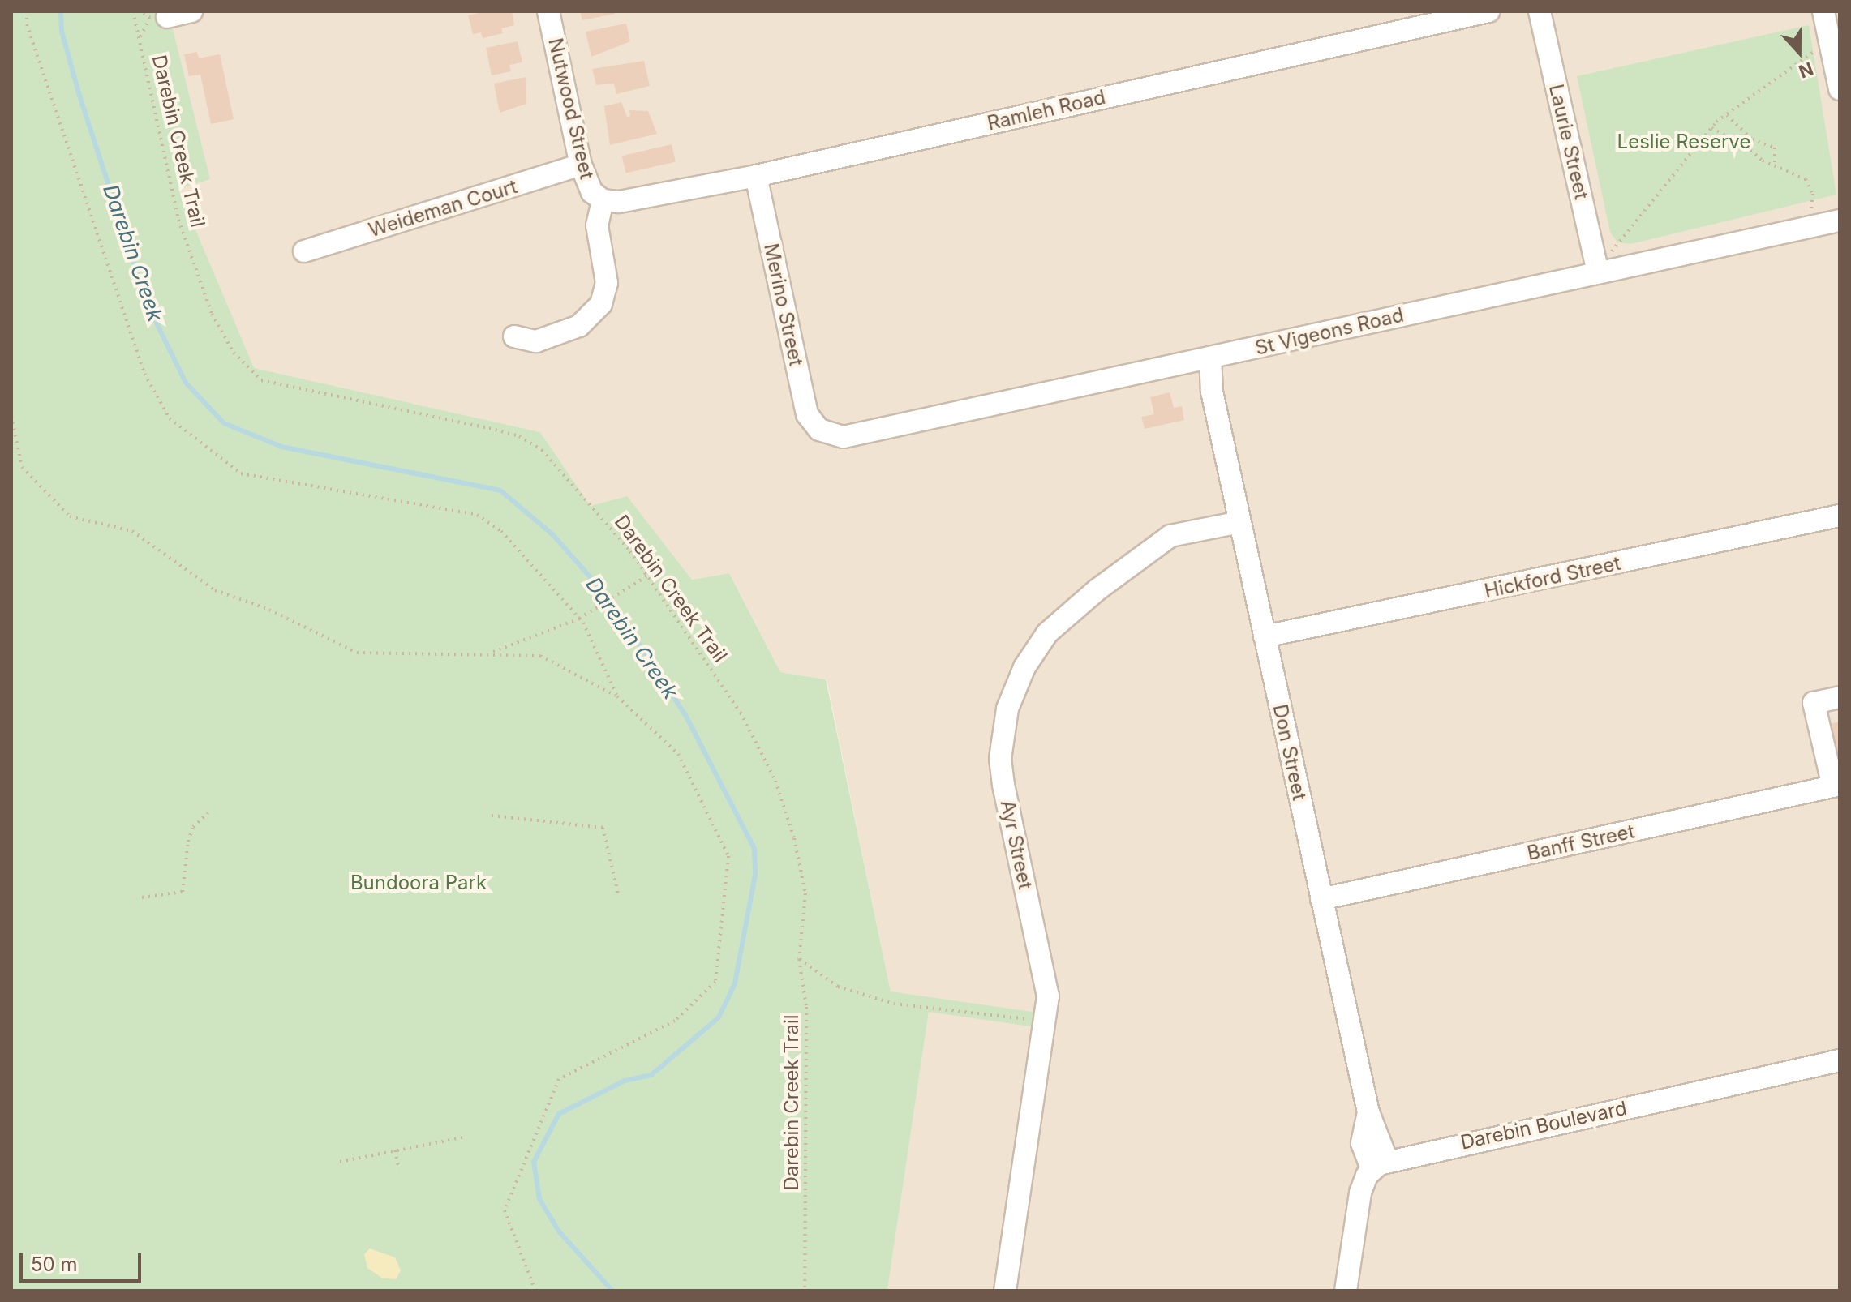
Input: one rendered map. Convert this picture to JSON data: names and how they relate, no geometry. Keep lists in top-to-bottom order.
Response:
{
  "streets": {
    "street": [
      "Nutwood Street",
      "Ramleh Road",
      "Laurie Street",
      "Weideman Court",
      "Merino Street",
      "St Vigeons Road",
      "Hickford Street",
      "Don Street",
      "Banff Street",
      "Ayr Street",
      "Darebin Boulevard"
    ],
    "path": ["Darebin Creek Trail"]
  },
  "crossings": [
    ["Nutwood Street", "Ramleh Road"],
    ["Nutwood Street", "Weideman Court"],
    ["Ramleh Road", "Merino Street"],
    ["Laurie Street", "St Vigeons Road"],
    ["Merino Street", "St Vigeons Road"],
    ["St Vigeons Road", "Don Street"],
    ["Hickford Street", "Don Street"],
    ["Don Street", "Banff Street"],
    ["Don Street", "Ayr Street"],
    ["Don Street", "Darebin Boulevard"]
  ],
  "water": ["Darebin Creek"],
  "parks": ["Leslie Reserve", "Bundoora Park"],
  "scale_bar": "50 m",
  "north": "bottom"
}
